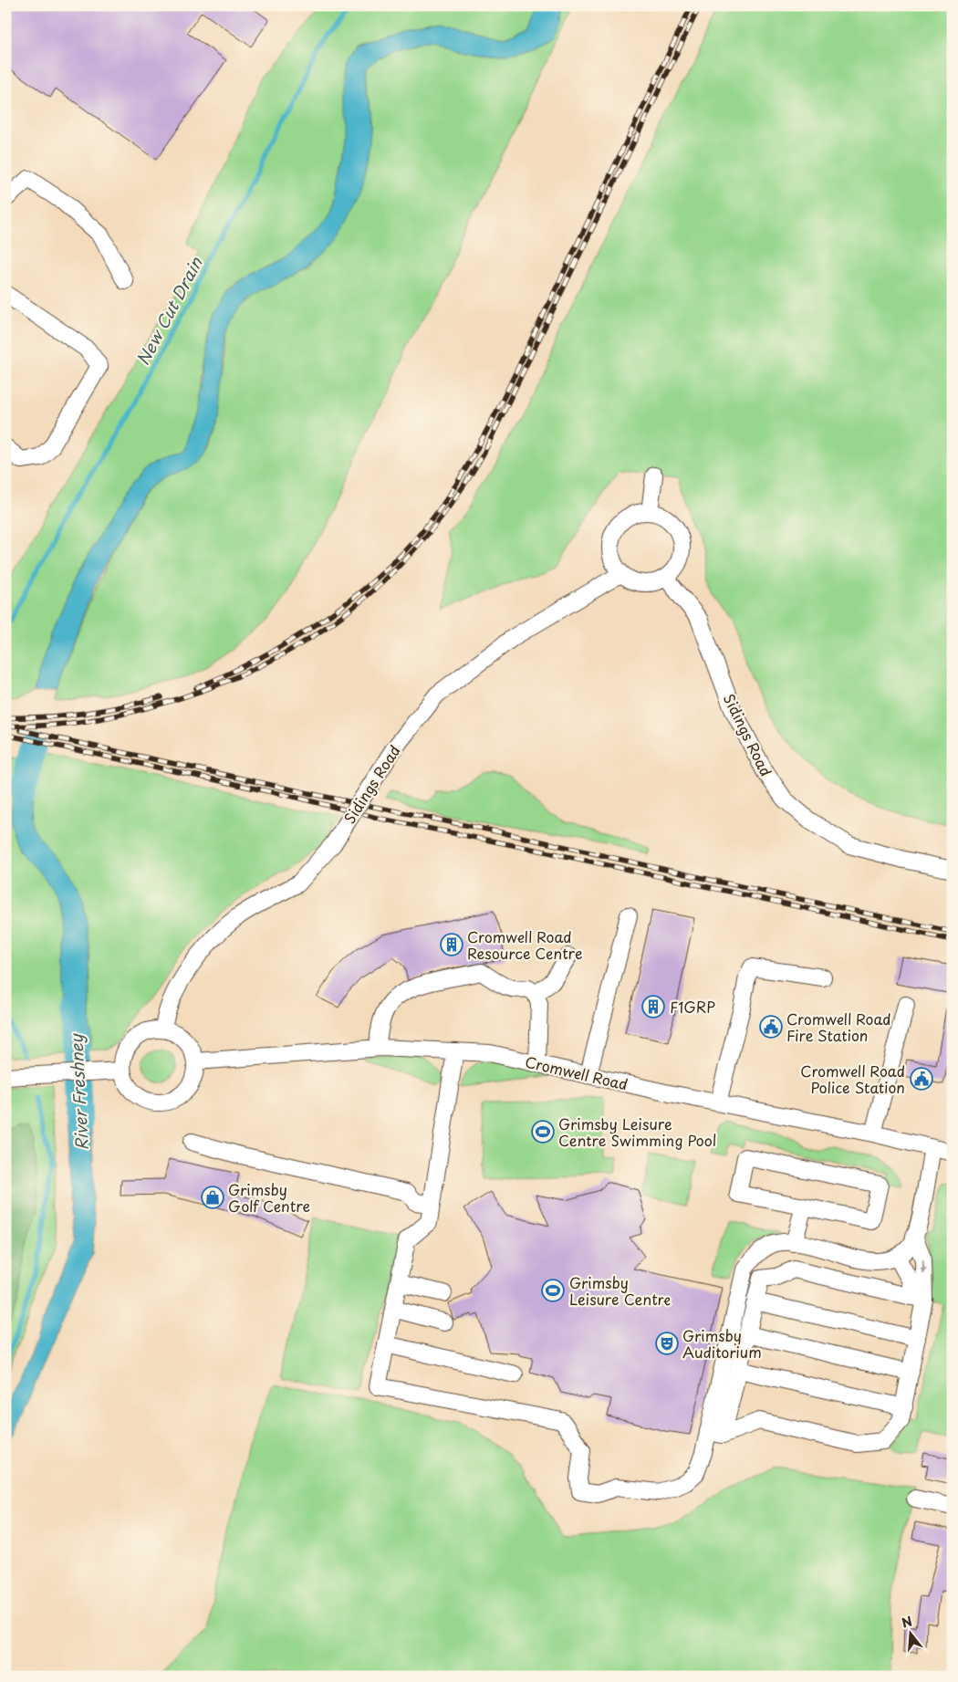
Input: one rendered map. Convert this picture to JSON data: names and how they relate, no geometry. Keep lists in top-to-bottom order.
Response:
{
  "streets": {
    "street": ["Sidings Road", "Cromwell Road"]
  },
  "crossings": [
    ["Sidings Road", "Cromwell Road"]
  ],
  "water": ["New Cut Drain", "River Freshney"],
  "places": {
    "building": ["Cromwell Road Resource Centre", "F1GRP"],
    "public building": ["Cromwell Road Fire Station", "Cromwell Road Police Station"],
    "sports": ["Grimsby Leisure Centre Swimming Pool", "Grimsby Leisure Centre"],
    "shop": ["Grimsby Golf Centre"],
    "theatre": ["Grimsby Auditorium"]
  },
  "north": "top"
}
